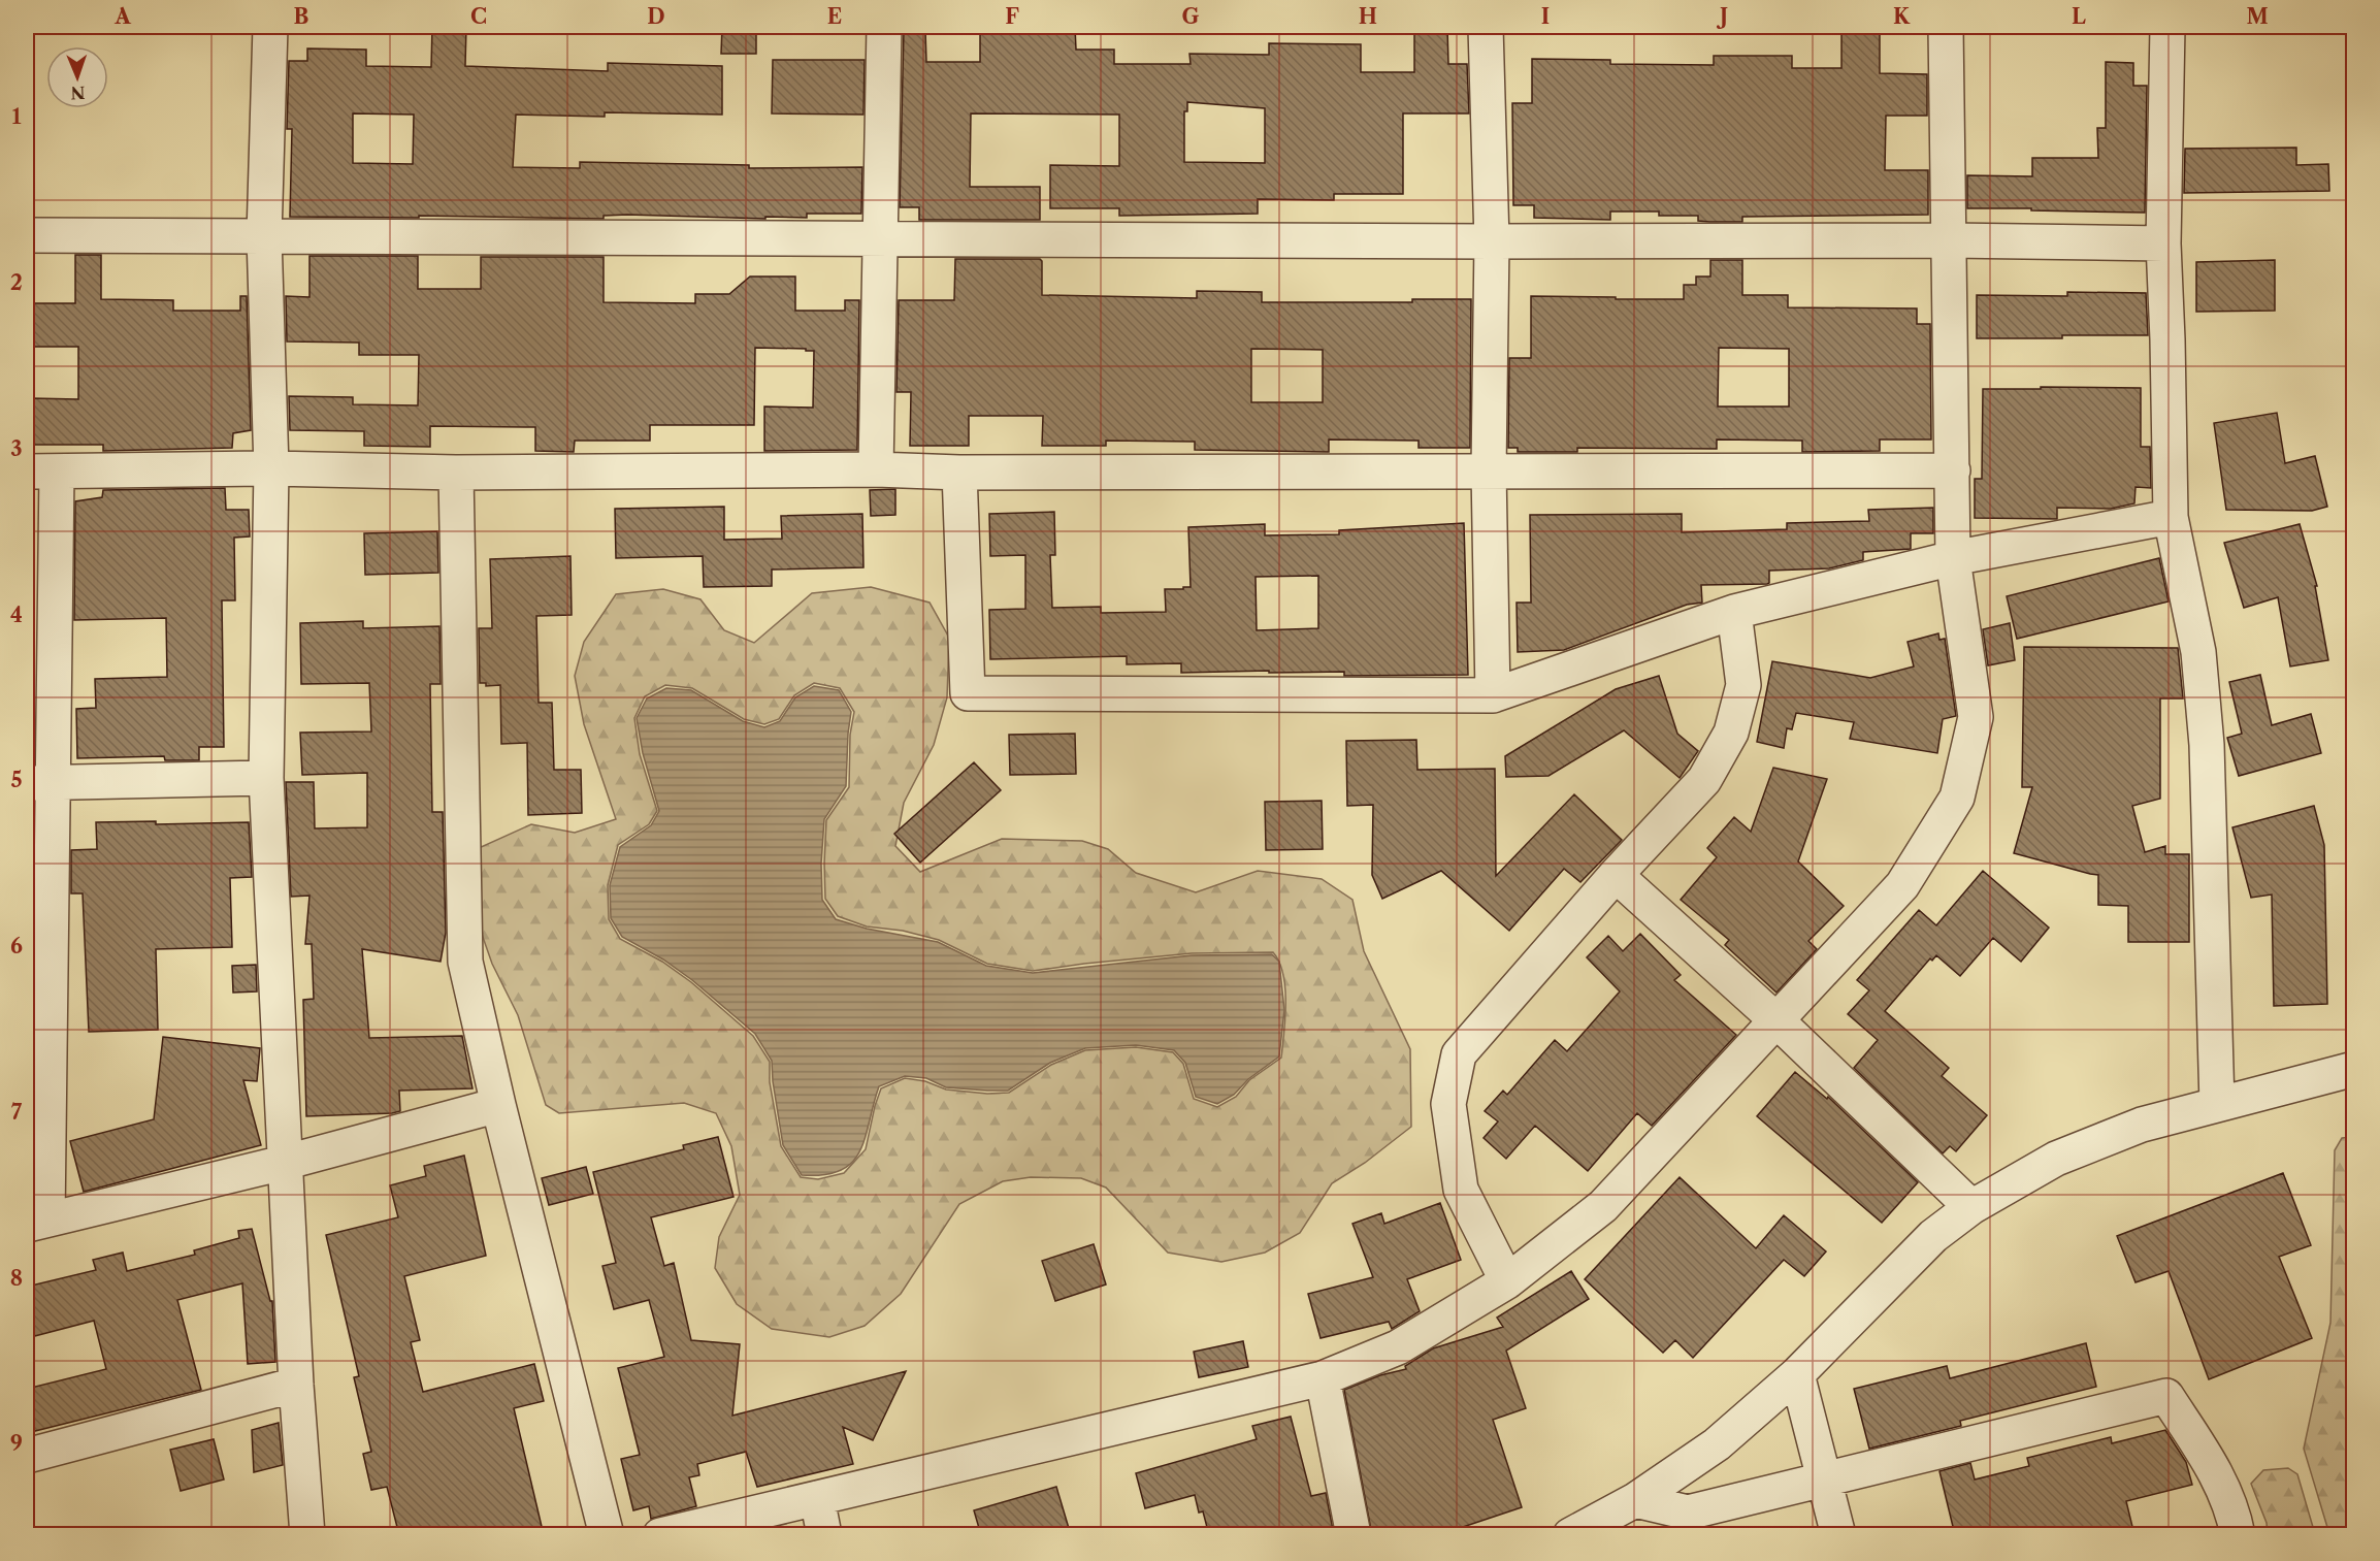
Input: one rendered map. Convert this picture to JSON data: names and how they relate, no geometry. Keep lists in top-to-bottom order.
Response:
{
  "north": "bottom",
  "grid": {
    "columns": [
      "A",
      "B",
      "C",
      "D",
      "E",
      "F",
      "G",
      "H",
      "I",
      "J",
      "K",
      "L",
      "M"
    ],
    "rows": [
      "1",
      "2",
      "3",
      "4",
      "5",
      "6",
      "7",
      "8",
      "9"
    ]
  }
}
